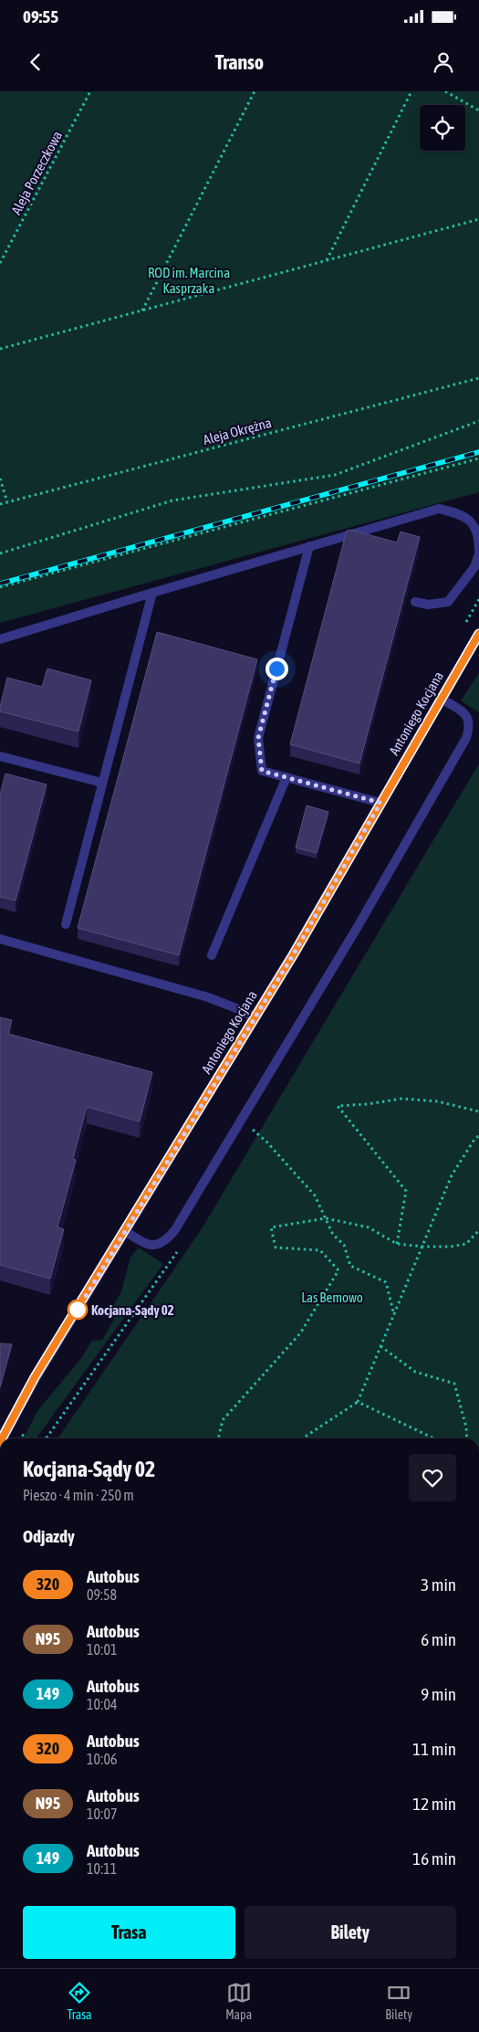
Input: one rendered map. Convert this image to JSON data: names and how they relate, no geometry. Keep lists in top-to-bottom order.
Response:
{
  "streets": {
    "street": ["Antoniego Kocjana"],
    "path": ["Aleja Porzeczkowa", "Aleja Okrężna"]
  },
  "parks": ["ROD im. Marcina Kasprzaka", "Las Bemowo"],
  "places": ["Kocjana-Sądy 02"],
  "lines": ["bus line 320"],
  "page": {
    "status": "09:55",
    "header": "Transo",
    "heading": [
      ["Kocjana-Sądy 02", "Pieszo · 4 min · 250 m"],
      "Odjazdy"
    ],
    "list": [
      {
        "mark": "320",
        "name": "Autobus",
        "note": "09:58",
        "value": "3 min"
      },
      {
        "mark": "N95",
        "name": "Autobus",
        "note": "10:01",
        "value": "6 min"
      },
      {
        "mark": "149",
        "name": "Autobus",
        "note": "10:04",
        "value": "9 min"
      },
      {
        "mark": "320",
        "name": "Autobus",
        "note": "10:06",
        "value": "11 min"
      },
      {
        "mark": "N95",
        "name": "Autobus",
        "note": "10:07",
        "value": "12 min"
      },
      {
        "mark": "149",
        "name": "Autobus",
        "note": "10:11",
        "value": "16 min"
      }
    ],
    "buttons": ["Trasa", "Bilety"],
    "tabs": ["Trasa", "Mapa", "Bilety"]
  }
}
